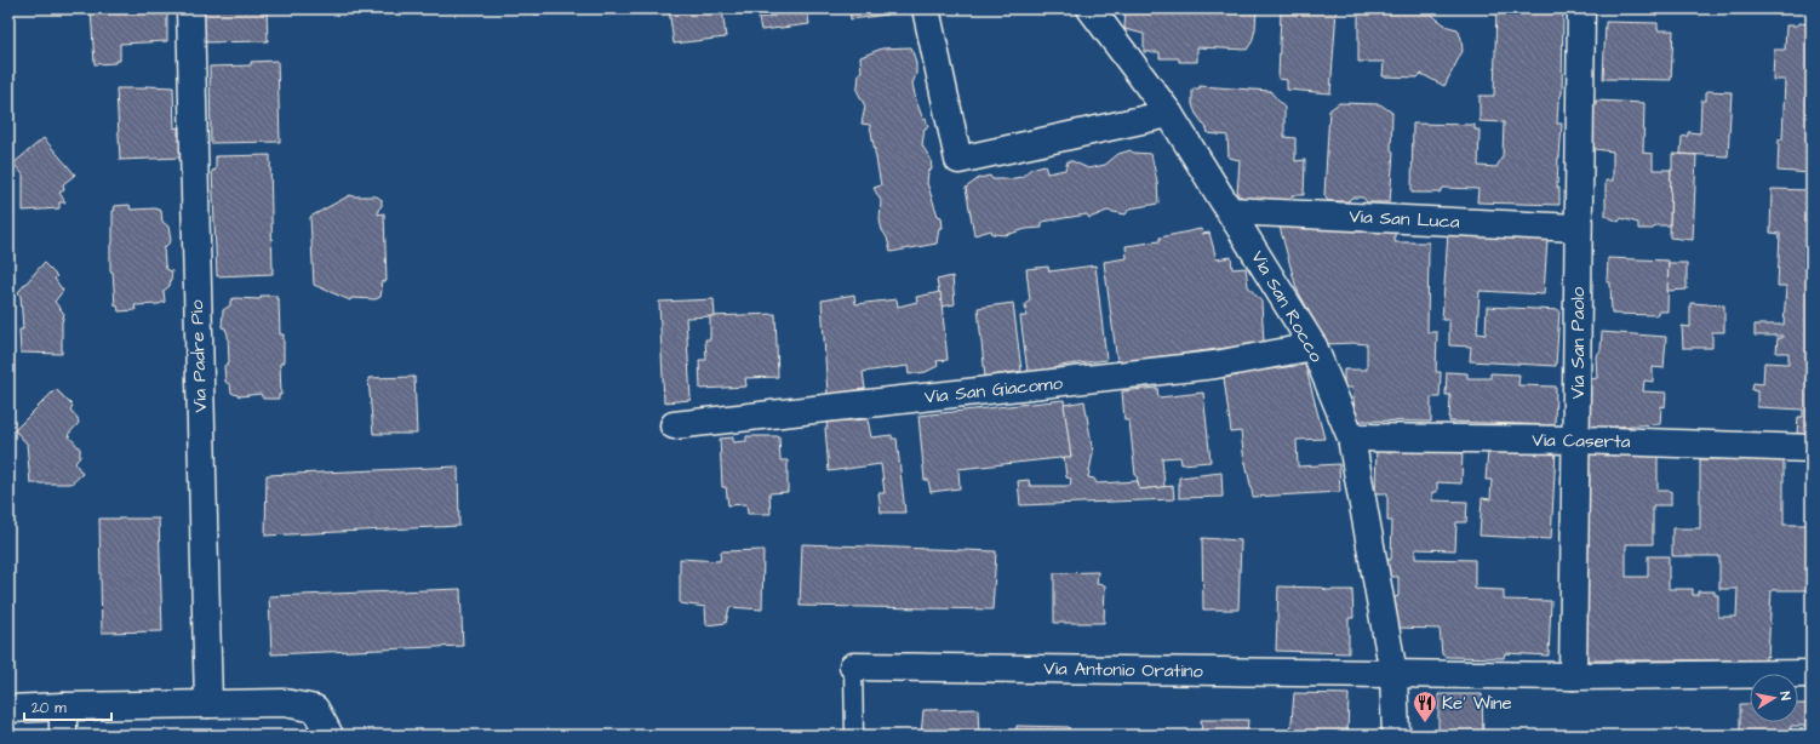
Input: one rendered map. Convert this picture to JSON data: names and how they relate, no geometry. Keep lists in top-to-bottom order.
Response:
{
  "streets": {
    "street": [
      "Via San Luca",
      "Via San Rocco",
      "Via San Paolo",
      "Via Padre Pio",
      "Via San Giacomo",
      "Via Caserta",
      "Via Antonio Oratino"
    ]
  },
  "crossings": [
    ["Via San Luca", "Via San Rocco"],
    ["Via San Luca", "Via San Paolo"],
    ["Via San Rocco", "Via San Giacomo"],
    ["Via San Rocco", "Via Caserta"],
    ["Via San Rocco", "Via Antonio Oratino"],
    ["Via San Paolo", "Via Caserta"],
    ["Via San Paolo", "Via Antonio Oratino"]
  ],
  "places": {
    "restaurant": ["Ke' Wine"]
  },
  "scale_bar": "20 m",
  "north": "right"
}
